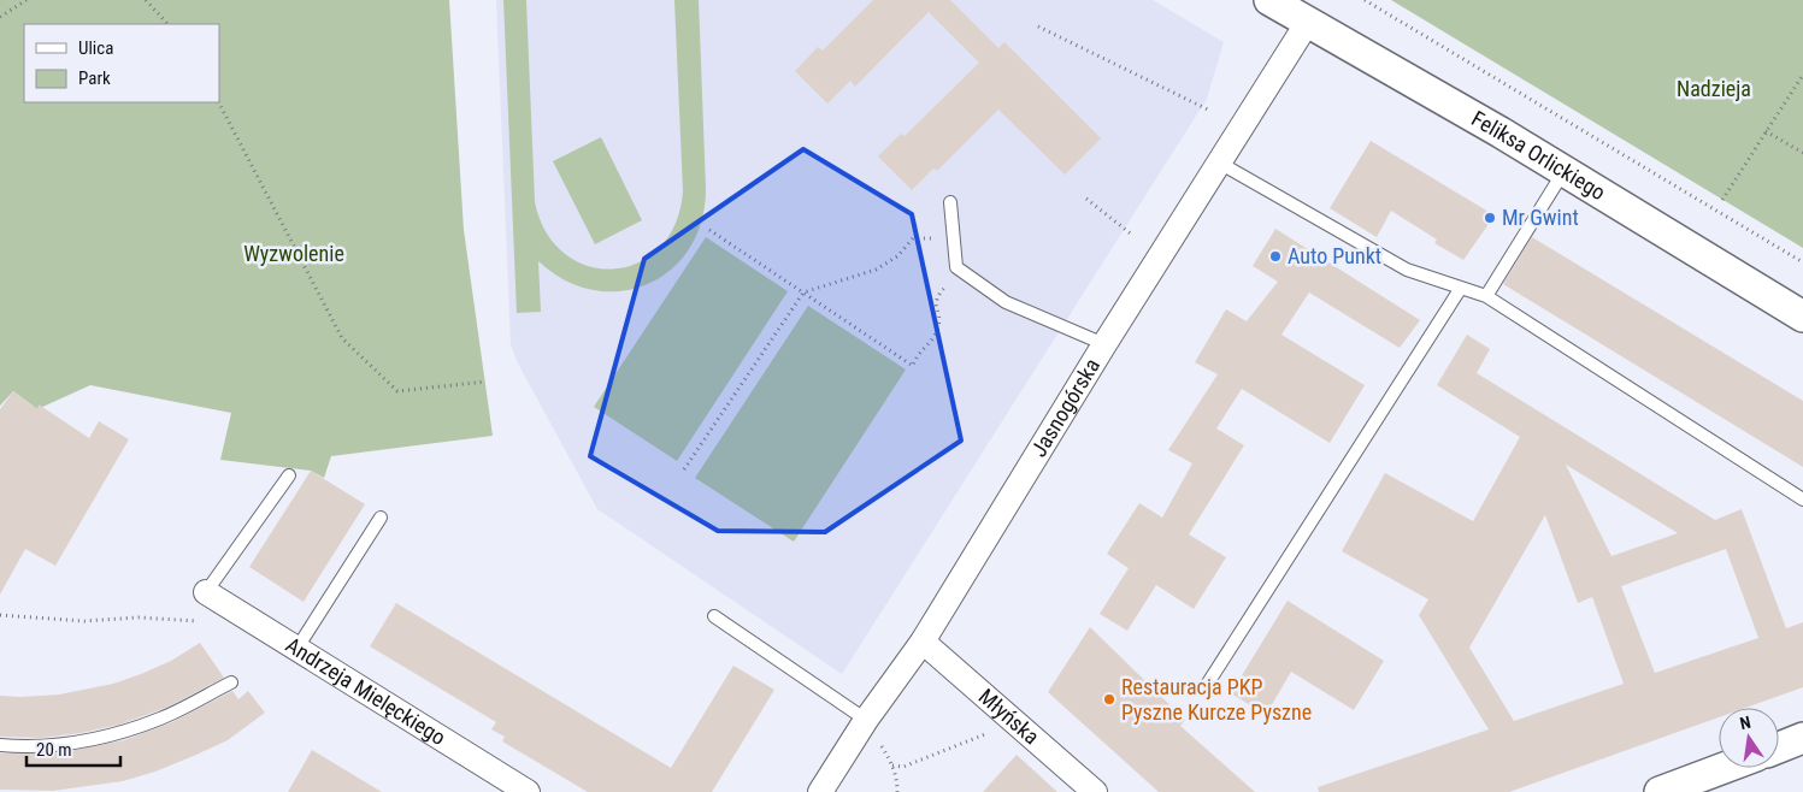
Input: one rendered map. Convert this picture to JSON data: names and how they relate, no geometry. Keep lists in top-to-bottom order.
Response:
{
  "streets": {
    "street": [
      "Feliksa Orlickiego",
      "Jasnogórska",
      "Andrzeja Mielęckiego",
      "Młyńska"
    ]
  },
  "crossings": [
    ["Feliksa Orlickiego", "Jasnogórska"],
    ["Jasnogórska", "Młyńska"]
  ],
  "parks": ["Nadzieja", "Wyzwolenie"],
  "places": ["Mr Gwint", "Auto Punkt", "Restauracja PKP Pyszne Kurcze Pyszne"],
  "legend": ["Ulica", "Park"],
  "scale_bar": "20 m",
  "north": "top"
}
